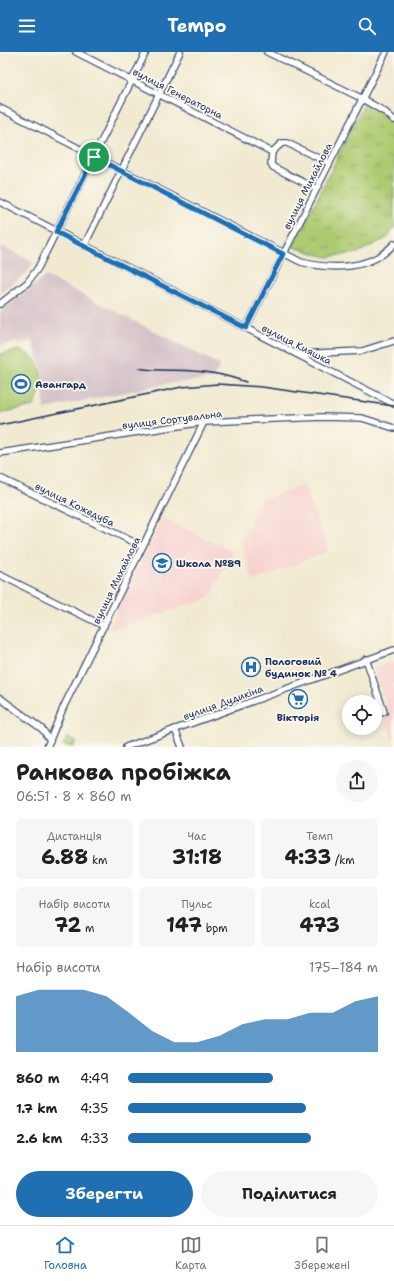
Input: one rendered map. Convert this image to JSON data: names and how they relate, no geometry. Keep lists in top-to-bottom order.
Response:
{
  "streets": {
    "street": [
      "вулиця Генераторна",
      "вулиця Михайлова",
      "вулиця Кияшка",
      "вулиця Сортувальна",
      "вулиця Кожедуба",
      "вулиця Дудикіна"
    ]
  },
  "crossings": [
    ["вулиця Михайлова", "вулиця Кияшка"],
    ["вулиця Михайлова", "вулиця Сортувальна"],
    ["вулиця Михайлова", "вулиця Кожедуба"]
  ],
  "places": {
    "sports": ["Авангард"],
    "school or university": ["Школа №89"],
    "hospital": ["Пологовий будинок № 4"],
    "supermarket": ["Вікторія"]
  },
  "page": {
    "header": "Tempo",
    "heading": ["Ранкова пробіжка", "06:51 · 8 × 860 m"],
    "stats": [
      ["Дистанція", "6.88 km"],
      ["Час", "31:18"],
      ["Темп", "4:33 /km"],
      ["Набір висоти", "72 m"],
      ["Пульс", "147 bpm"],
      ["kcal", "473"]
    ],
    "chart": ["Набір висоти", "175–184 m"],
    "list": [
      {
        "name": "860 m",
        "note": "4:49"
      },
      {
        "name": "1.7 km",
        "note": "4:35"
      },
      {
        "name": "2.6 km",
        "note": "4:33"
      }
    ],
    "buttons": ["Зберегти", "Поділитися"],
    "tabs": ["Головна", "Карта", "Збережені"]
  }
}
